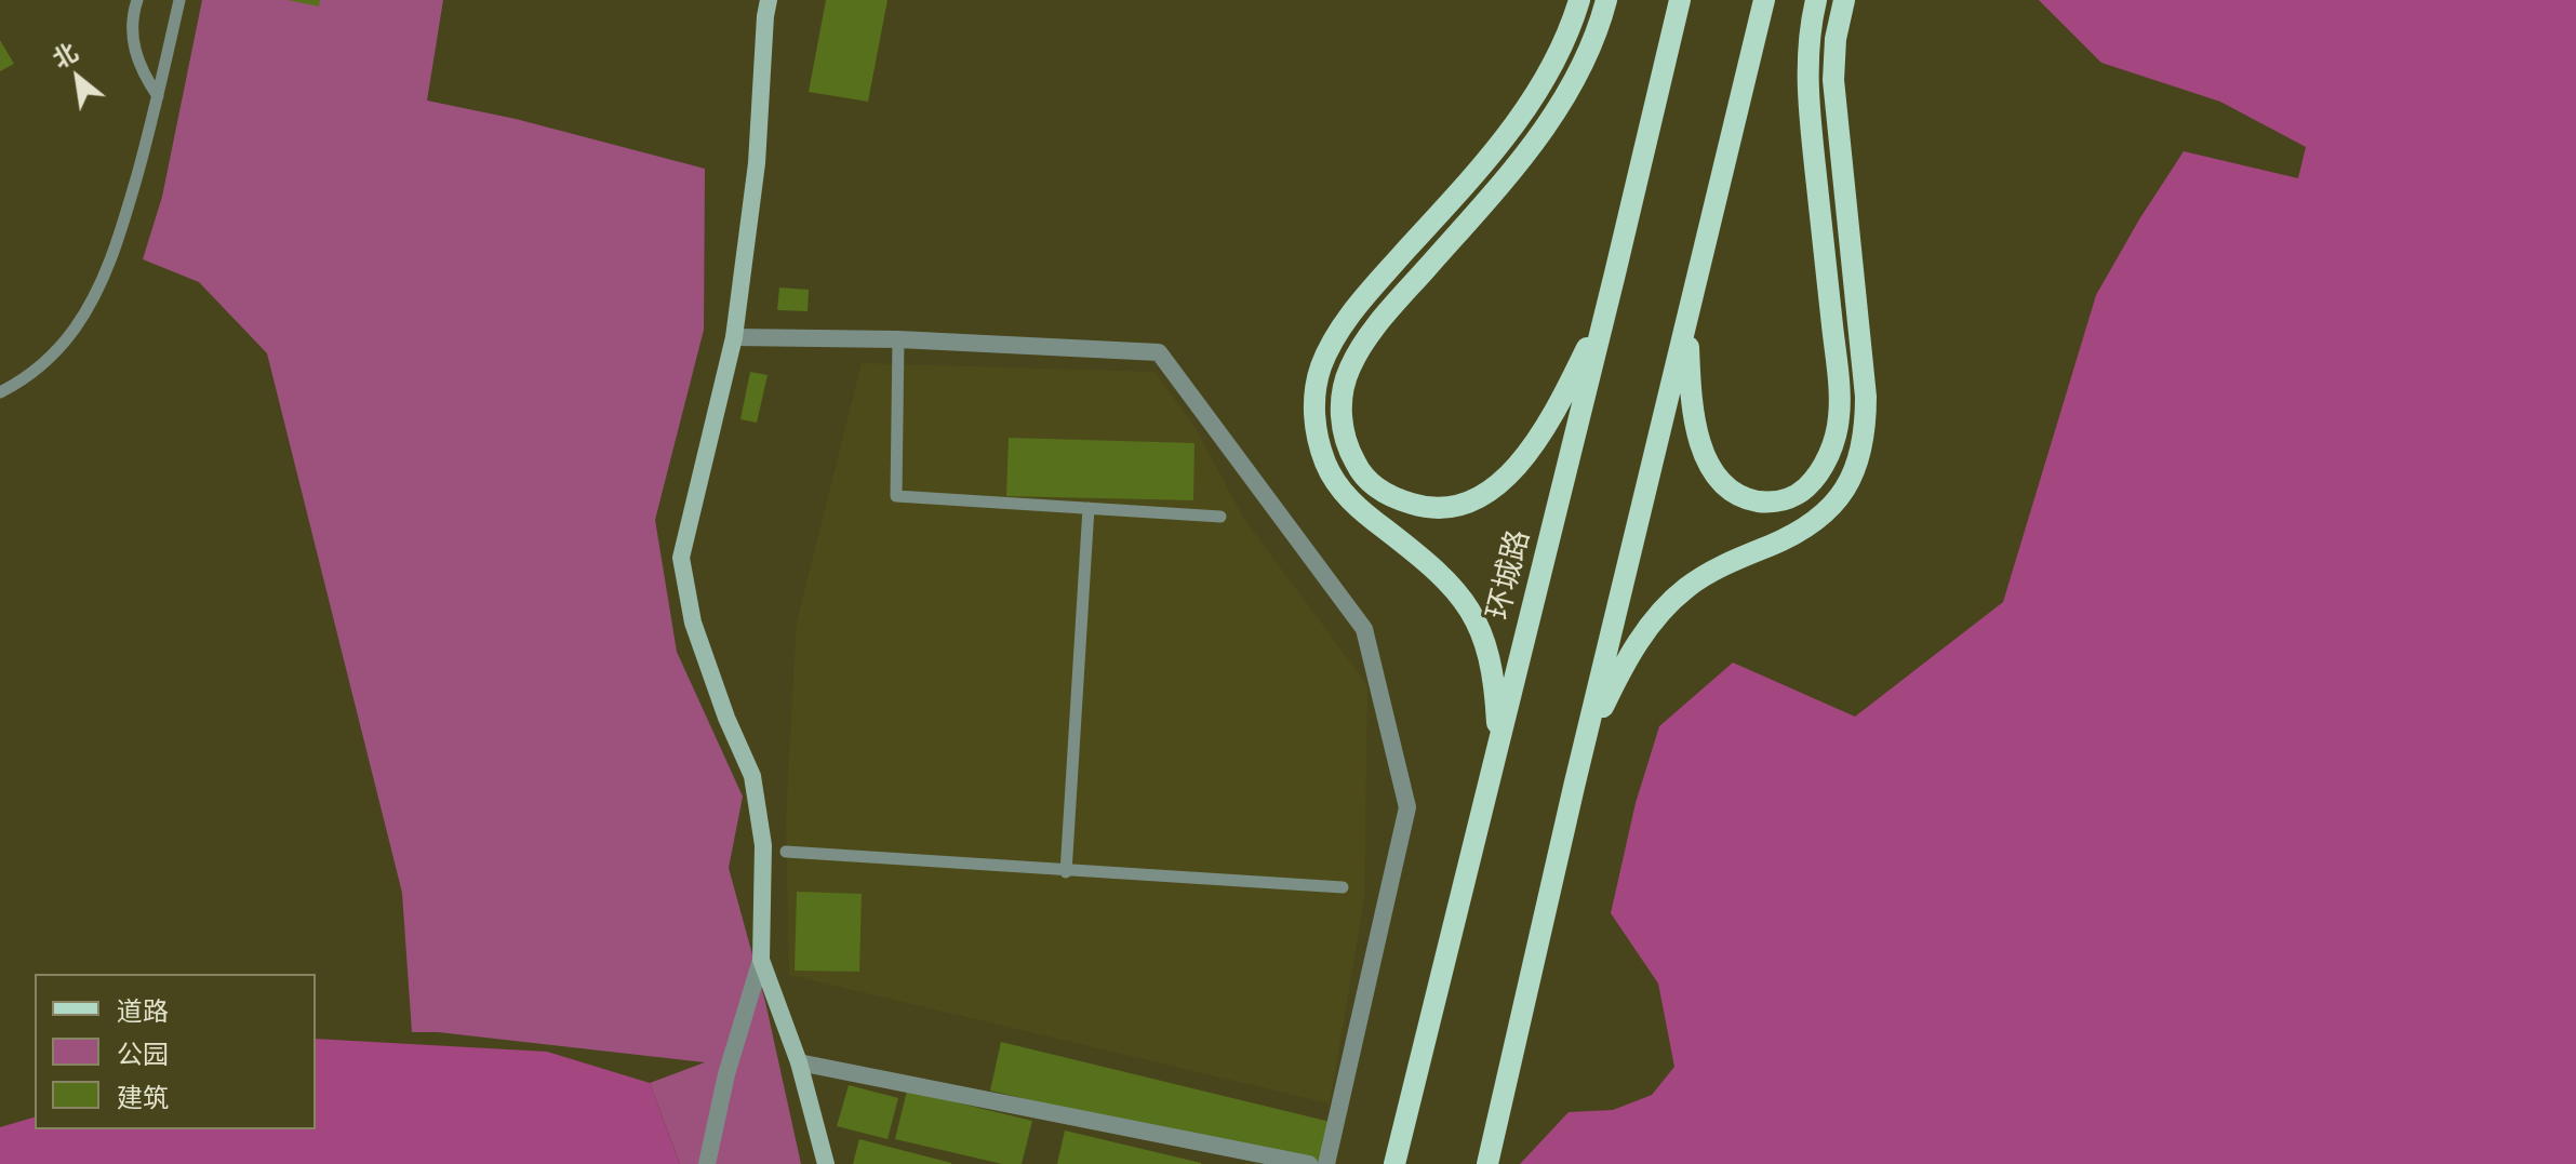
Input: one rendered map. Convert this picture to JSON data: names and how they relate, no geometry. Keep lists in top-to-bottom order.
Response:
{
  "streets": {
    "main road": ["环城路"]
  },
  "legend": ["道路", "公园", "建筑"],
  "north": "top left"
}
